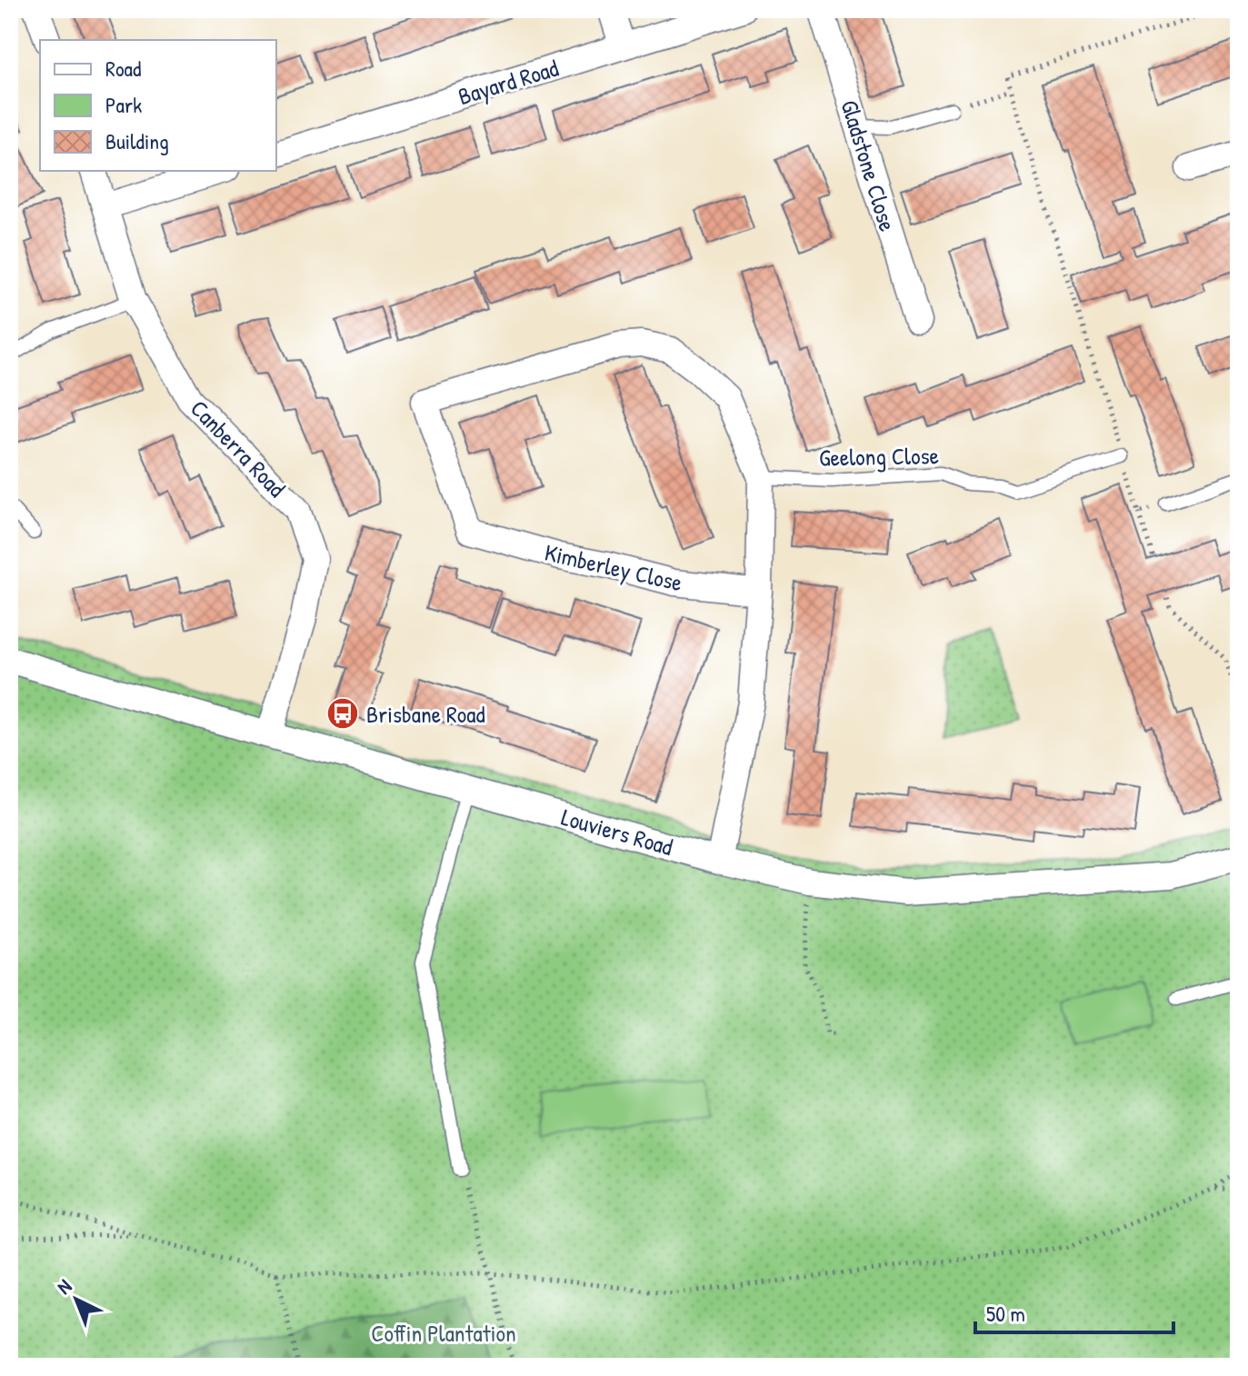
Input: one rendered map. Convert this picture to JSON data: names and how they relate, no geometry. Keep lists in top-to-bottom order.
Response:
{
  "streets": {
    "street": [
      "Bayard Road",
      "Gladstone Close",
      "Canberra Road",
      "Kimberley Close",
      "Louviers Road"
    ],
    "lane": ["Geelong Close"]
  },
  "crossings": [
    ["Canberra Road", "Louviers Road"],
    ["Geelong Close", "Kimberley Close"]
  ],
  "parks": ["Coffin Plantation"],
  "places": {
    "bus stop": ["Brisbane Road"]
  },
  "legend": ["Road", "Park", "Building"],
  "scale_bar": "50 m",
  "north": "top left"
}
